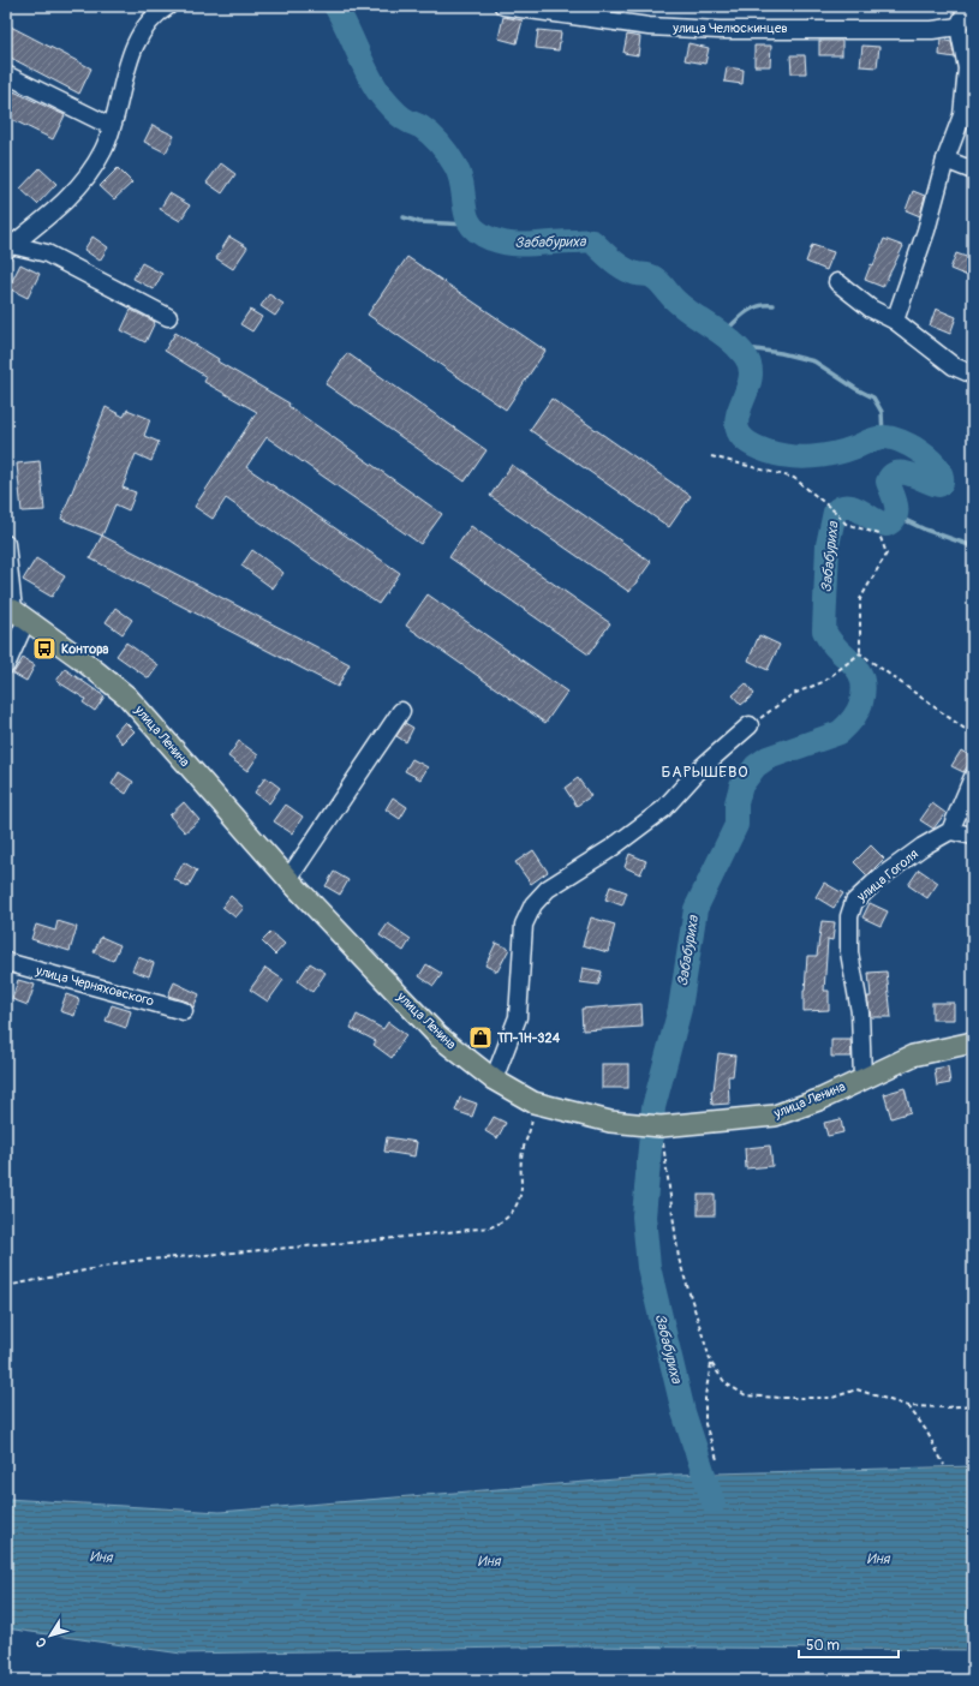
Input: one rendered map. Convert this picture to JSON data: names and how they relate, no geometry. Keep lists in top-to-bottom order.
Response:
{
  "streets": {
    "main road": ["улица Ленина"],
    "street": ["улица Челюскинцев", "улица Гоголя", "улица Черняховского"]
  },
  "crossings": [
    ["улица Ленина", "улица Гоголя"]
  ],
  "districts": ["БАРЫШЕВО"],
  "water": ["Забабуриха", "Иня"],
  "places": {
    "bus stop": ["Контора"],
    "shop": ["ТП-1Н-324"]
  },
  "scale_bar": "50 m",
  "north": "bottom left"
}
